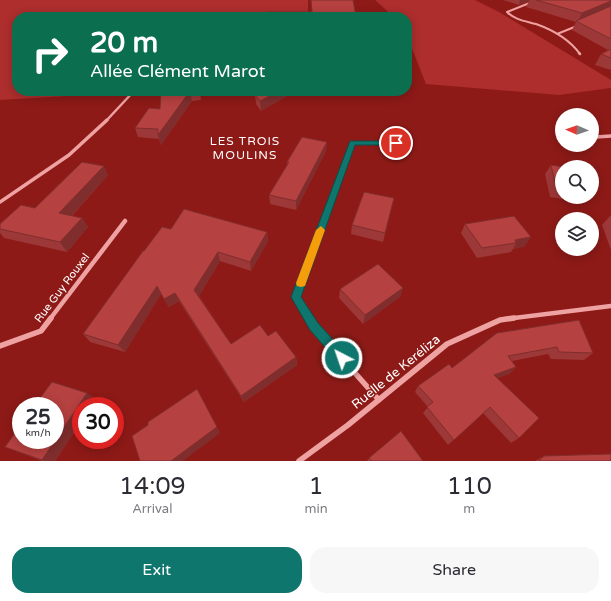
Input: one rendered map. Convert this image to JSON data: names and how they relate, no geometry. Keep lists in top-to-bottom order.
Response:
{
  "streets": {
    "street": ["Rue Guy Rouxel", "Ruelle de Keréliza"]
  },
  "districts": ["LES TROIS MOULINS"],
  "north": "left",
  "page": {
    "turn": ["20 m", "Allée Clément Marot"],
    "speed": "25 km/h",
    "limit": "30",
    "eta": [
      "14:09",
      "Arrival",
      "1",
      "min",
      "110",
      "m"
    ],
    "buttons": ["Exit", "Share"]
  }
}
